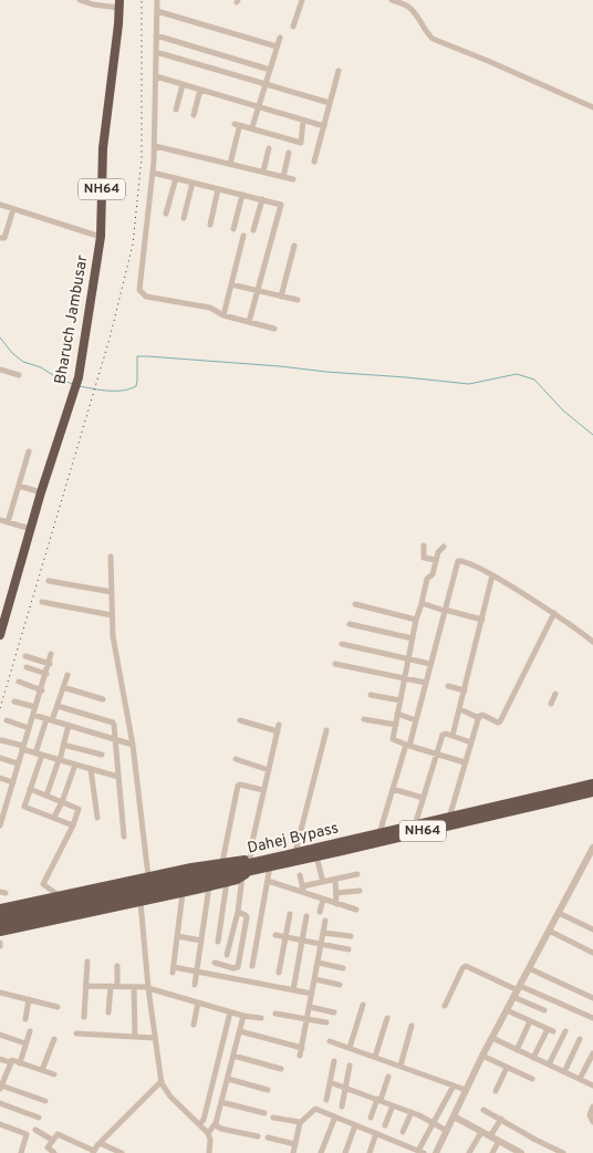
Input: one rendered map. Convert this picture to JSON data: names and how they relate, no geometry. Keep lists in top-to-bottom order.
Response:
{
  "streets": {
    "highway": ["NH64", "Bharuch Jambusar", "Dahej Bypass"]
  },
  "crossings": [
    ["NH64", "Dahej Bypass"]
  ]
}
